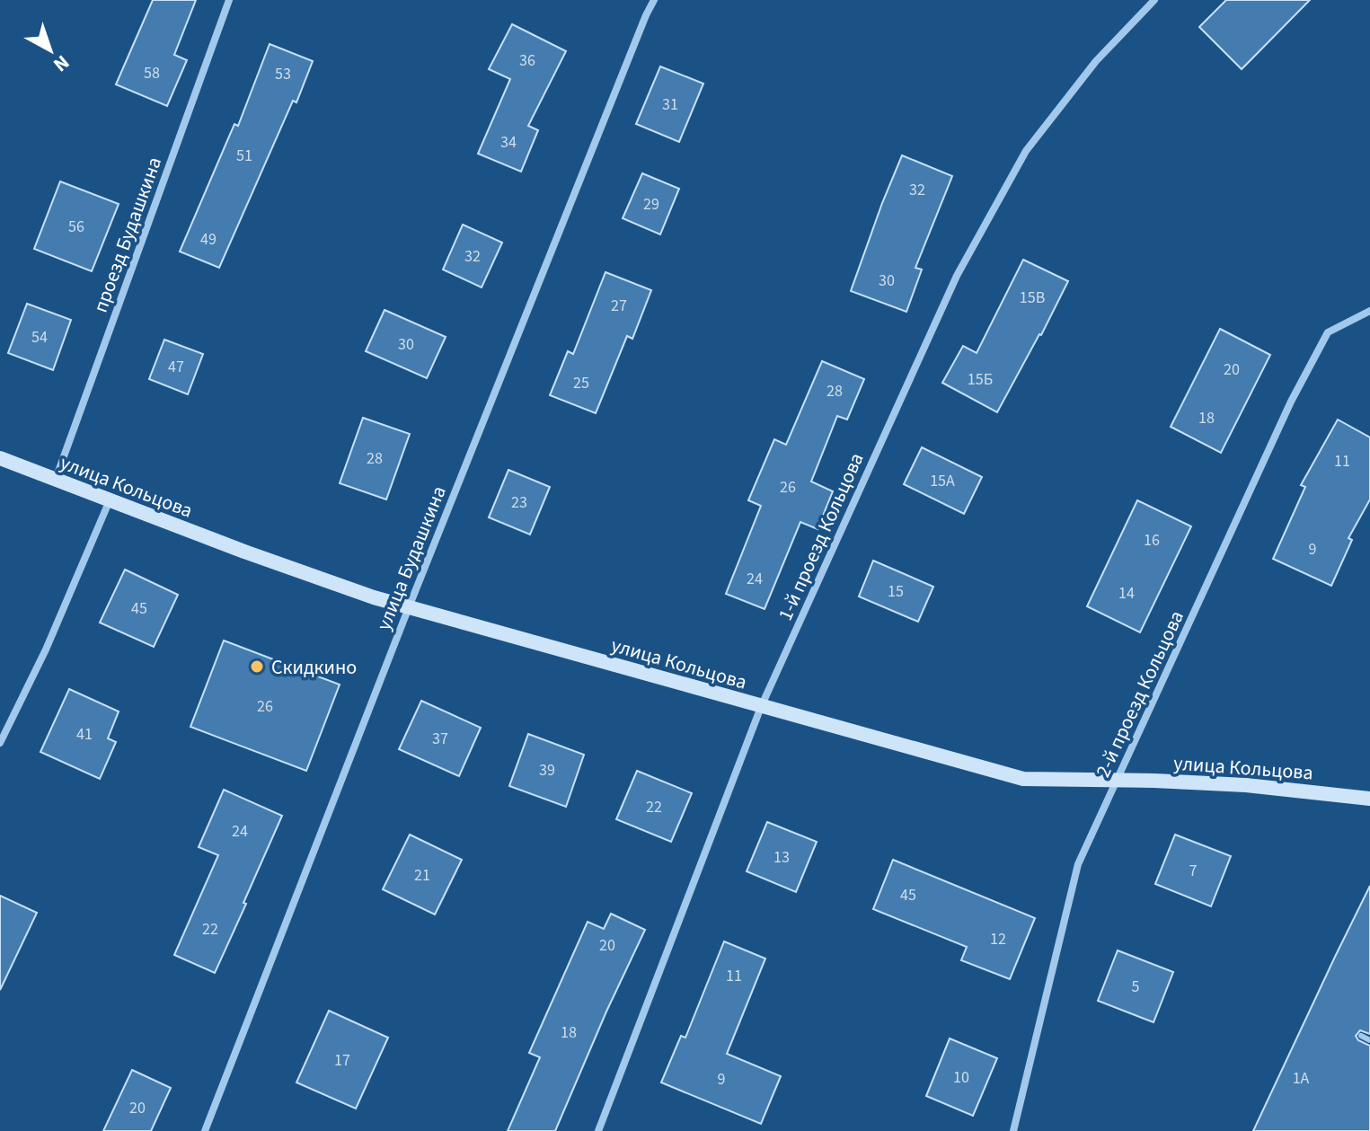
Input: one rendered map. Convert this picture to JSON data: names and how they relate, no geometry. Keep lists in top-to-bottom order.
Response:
{
  "streets": {
    "street": [
      "проезд Будашкина",
      "улица Кольцова",
      "1-й проезд Кольцова",
      "улица Будашкина",
      "2-й проезд Кольцова"
    ]
  },
  "crossings": [
    ["проезд Будашкина", "улица Кольцова"],
    ["улица Кольцова", "1-й проезд Кольцова"],
    ["улица Кольцова", "улица Будашкина"],
    ["улица Кольцова", "2-й проезд Кольцова"]
  ],
  "places": ["Скидкино"],
  "house_numbers": [
    "36",
    "58",
    "53",
    "31",
    "34",
    "51",
    "32",
    "29",
    "56",
    "49",
    "32",
    "30",
    "15В",
    "27",
    "54",
    "30",
    "47",
    "20",
    "15Б",
    "25",
    "28",
    "18",
    "28",
    "11",
    "15А",
    "26",
    "23",
    "16",
    "9",
    "24",
    "15",
    "14",
    "45",
    "26",
    "41",
    "37",
    "39",
    "22",
    "24",
    "13",
    "7",
    "21",
    "45",
    "22",
    "12",
    "20",
    "11",
    "5",
    "18",
    "17",
    "10",
    "1А",
    "9",
    "20"
  ],
  "north": "bottom right"
}
